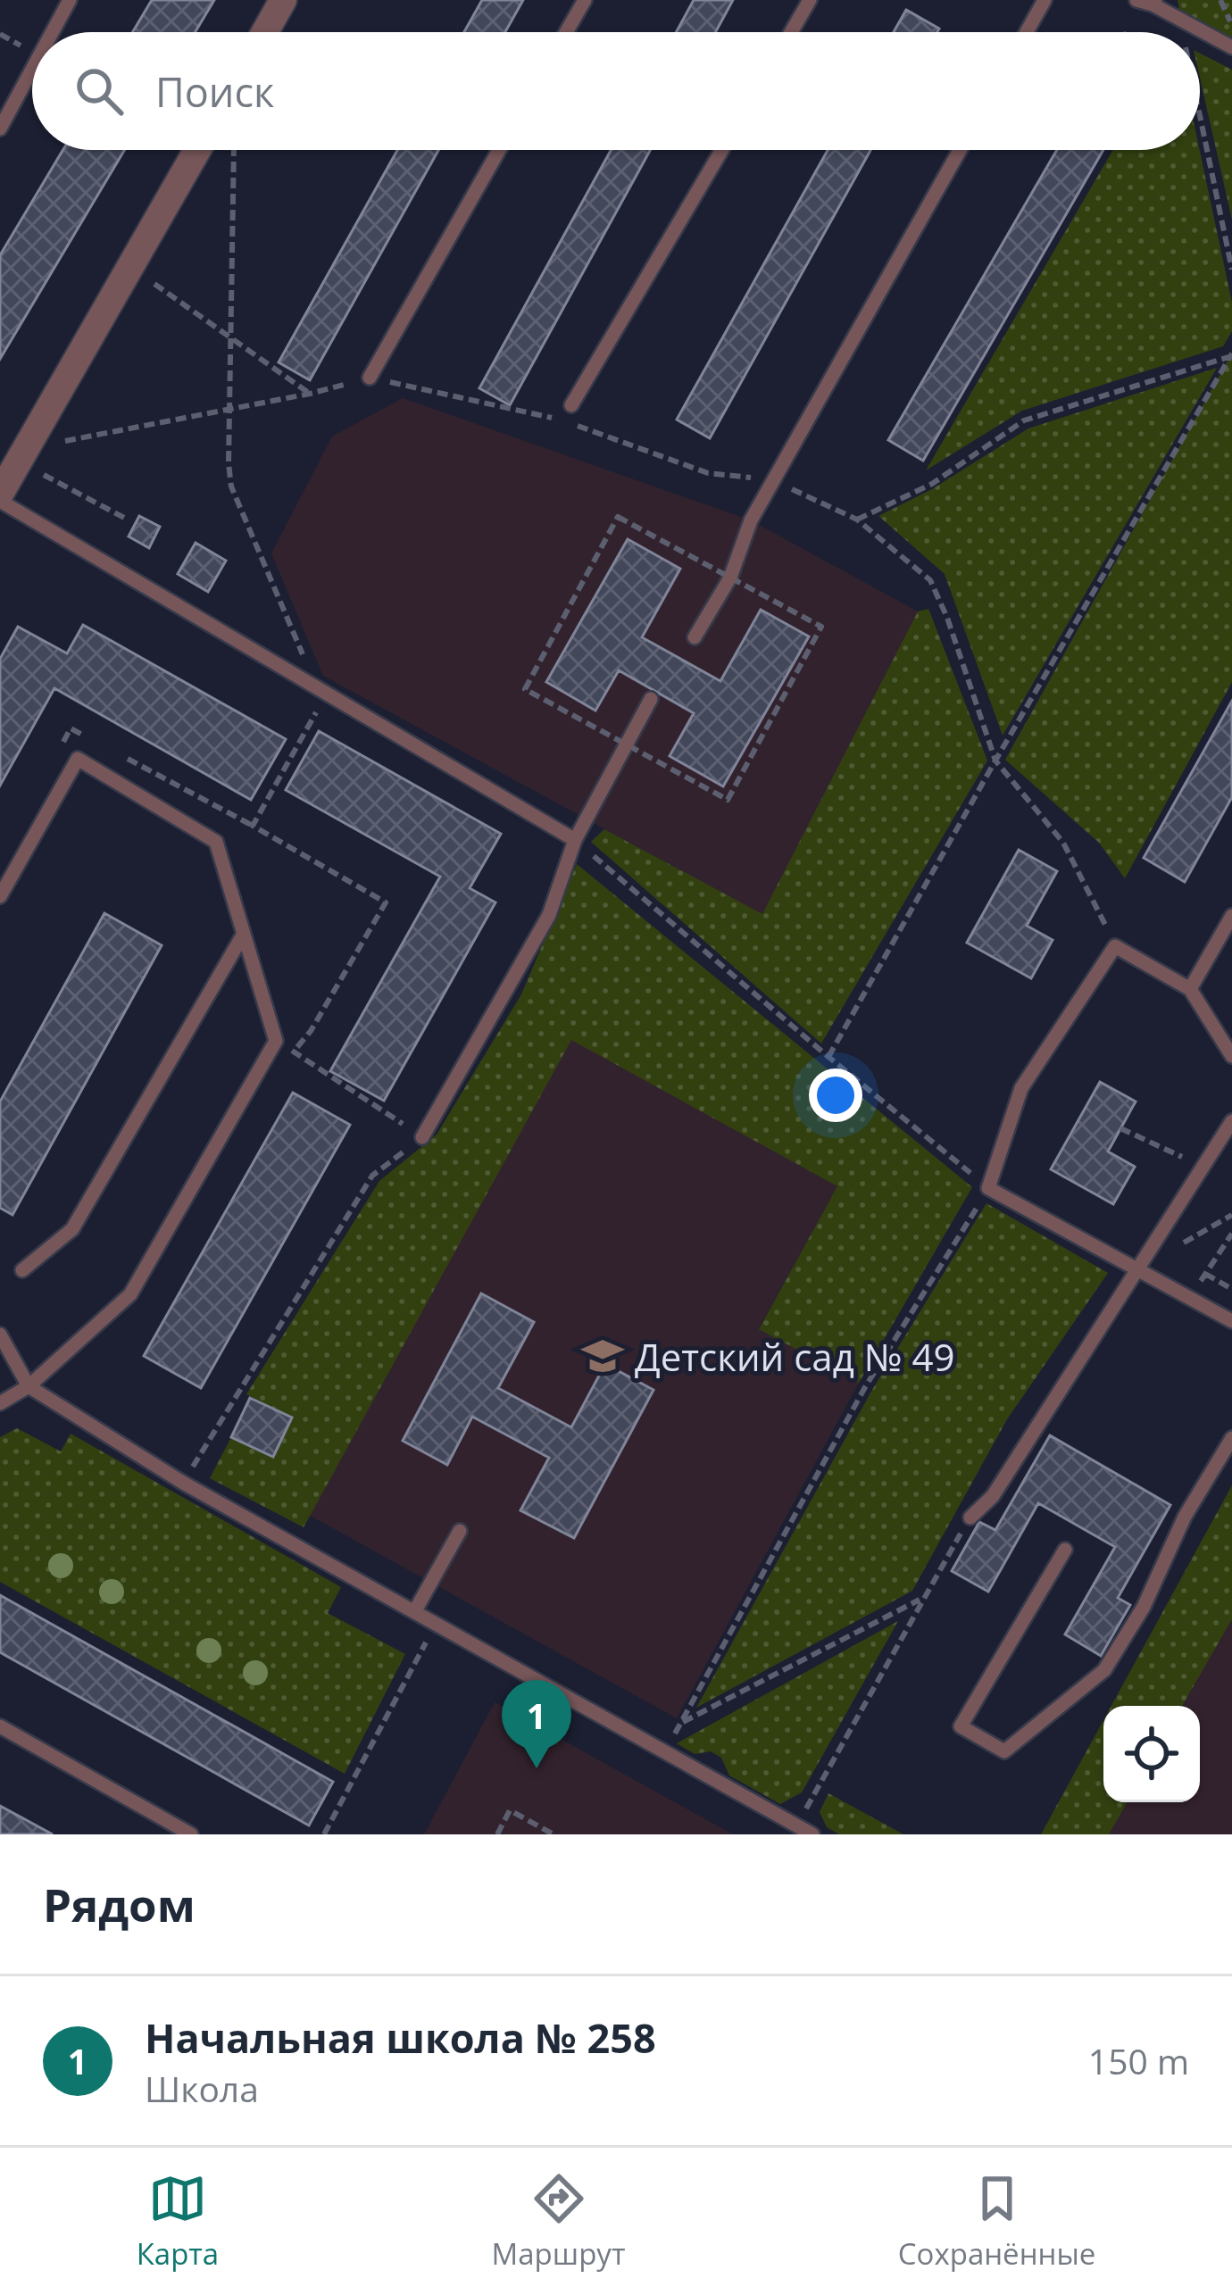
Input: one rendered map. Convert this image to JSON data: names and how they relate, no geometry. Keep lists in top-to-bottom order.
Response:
{
  "places": {
    "school or university": ["Детский сад № 49"]
  },
  "page": {
    "search": "Поиск",
    "pins": "1",
    "heading": "Рядом",
    "list": [
      {
        "mark": "1",
        "name": "Начальная школа № 258",
        "note": "Школа",
        "value": "150 m"
      }
    ],
    "nav": ["Карта", "Маршрут", "Сохранённые"]
  }
}
